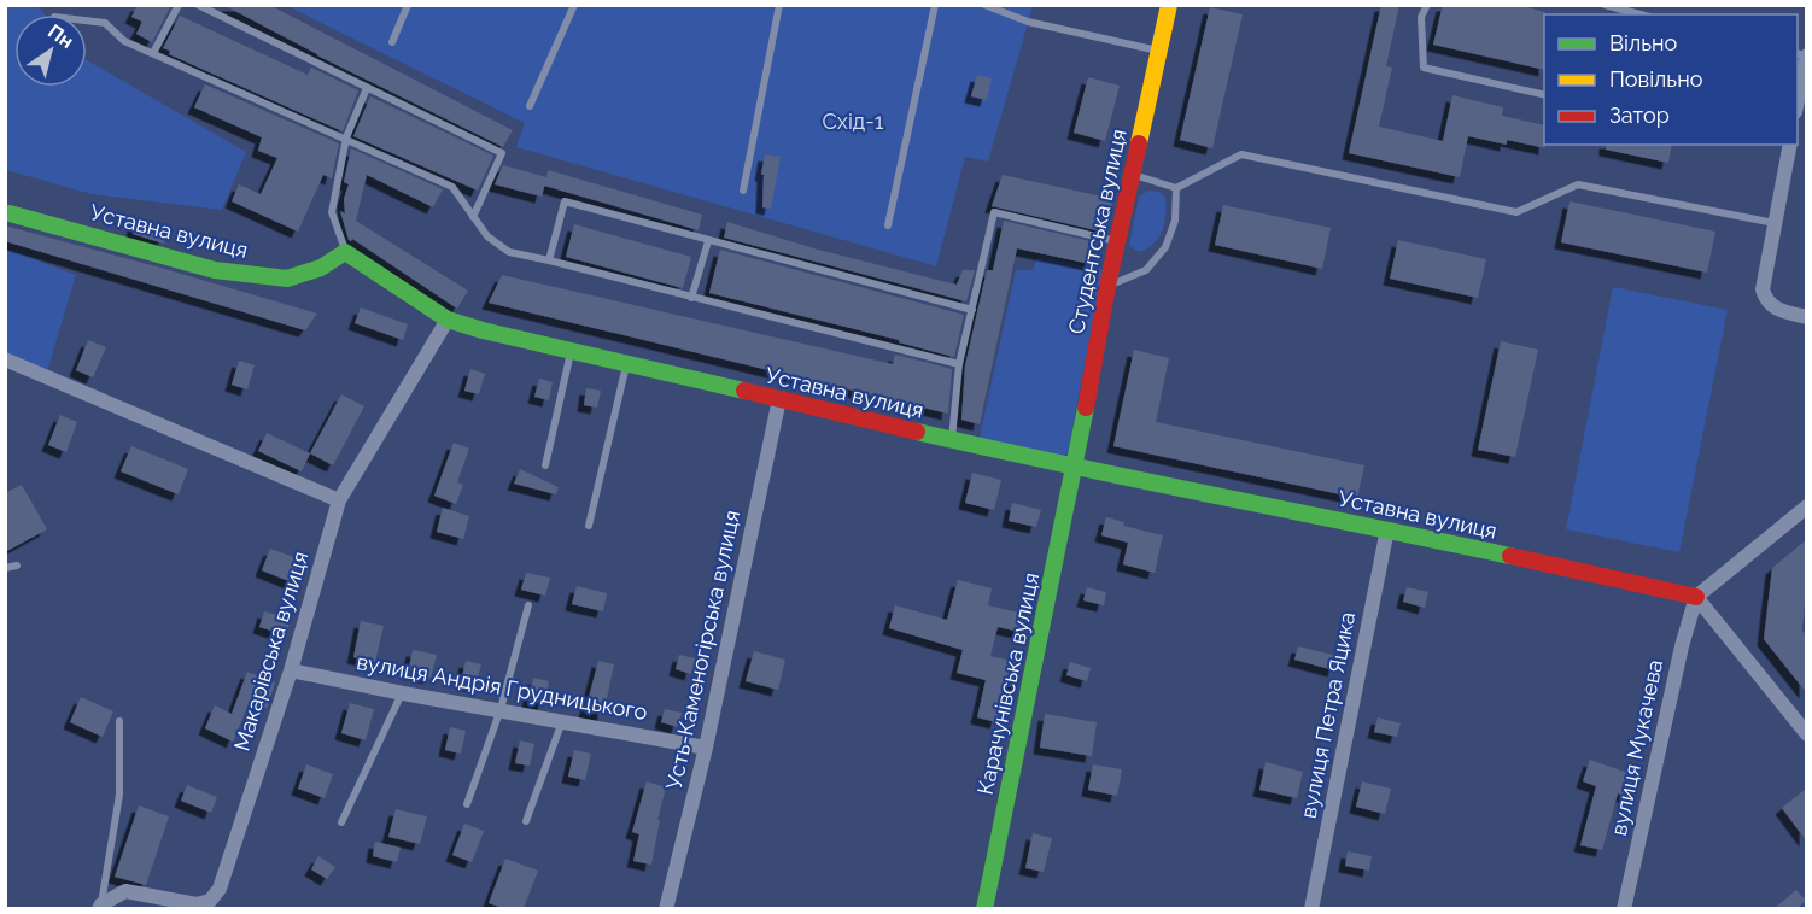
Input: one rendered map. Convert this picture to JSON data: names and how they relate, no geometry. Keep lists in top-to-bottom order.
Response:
{
  "streets": {
    "street": [
      "Уставна вулиця",
      "Студентська вулиця",
      "Усть-Каменогірська вулиця",
      "Макарівська вулиця",
      "Карачунівська вулиця",
      "вулиця Андрія Грудницького",
      "вулиця Петра Яцика",
      "вулиця Мукачева"
    ]
  },
  "crossings": [
    ["Уставна вулиця", "Студентська вулиця"],
    ["Уставна вулиця", "Усть-Каменогірська вулиця"],
    ["Уставна вулиця", "Макарівська вулиця"],
    ["Уставна вулиця", "Карачунівська вулиця"],
    ["Уставна вулиця", "вулиця Петра Яцика"],
    ["Уставна вулиця", "вулиця Мукачева"],
    ["Студентська вулиця", "Карачунівська вулиця"],
    ["Усть-Каменогірська вулиця", "вулиця Андрія Грудницького"],
    ["Макарівська вулиця", "вулиця Андрія Грудницького"]
  ],
  "parks": ["Схід-1"],
  "legend": ["Вільно", "Повільно", "Затор"],
  "north": "top right"
}
